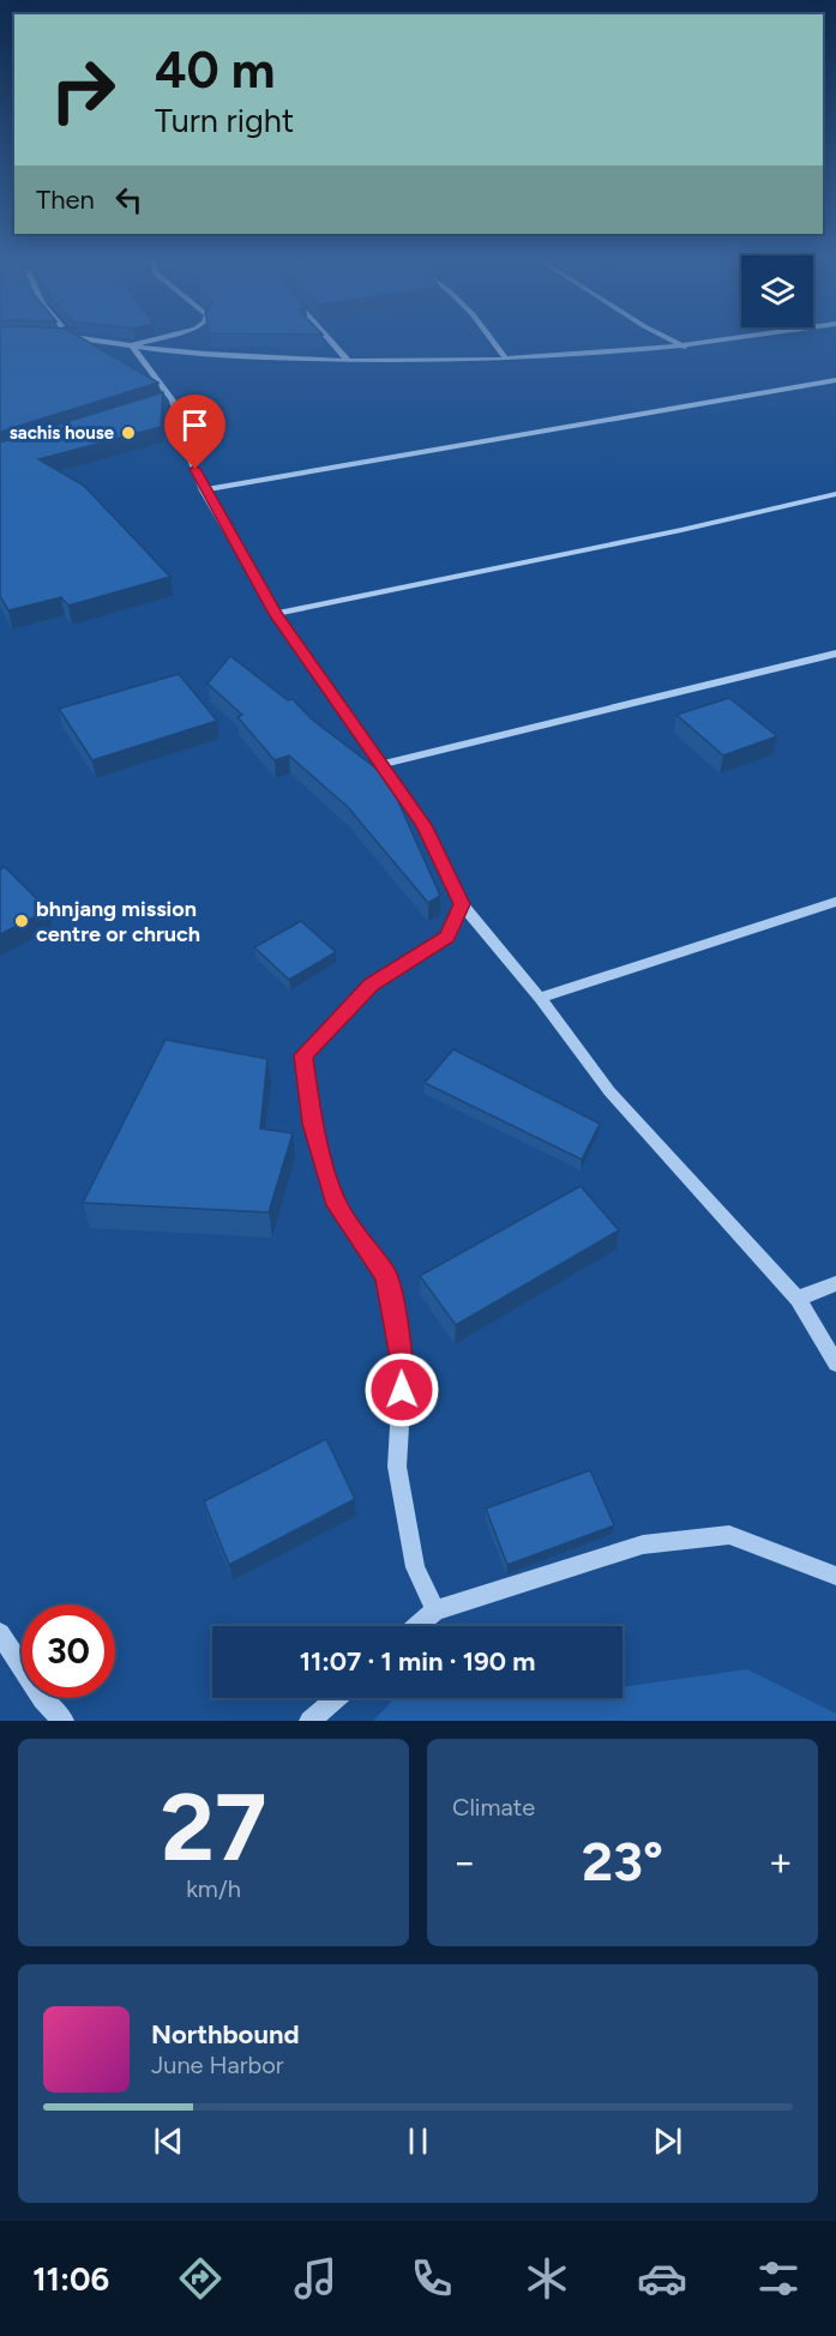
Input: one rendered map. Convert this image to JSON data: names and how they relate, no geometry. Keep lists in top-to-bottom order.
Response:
{
  "places": ["sachis house", "bhnjang mission centre or chruch"],
  "page": {
    "turn": ["40 m", "Turn right"],
    "then": "Then",
    "limit": "30",
    "trip": "11:07 · 1 min · 190 m",
    "tile": [
      ["27", "km/h"],
      "Climate"
    ],
    "heat": ["−", "23°", "+"],
    "song": ["Northbound", "June Harbor"],
    "tabs": "11:06"
  }
}
